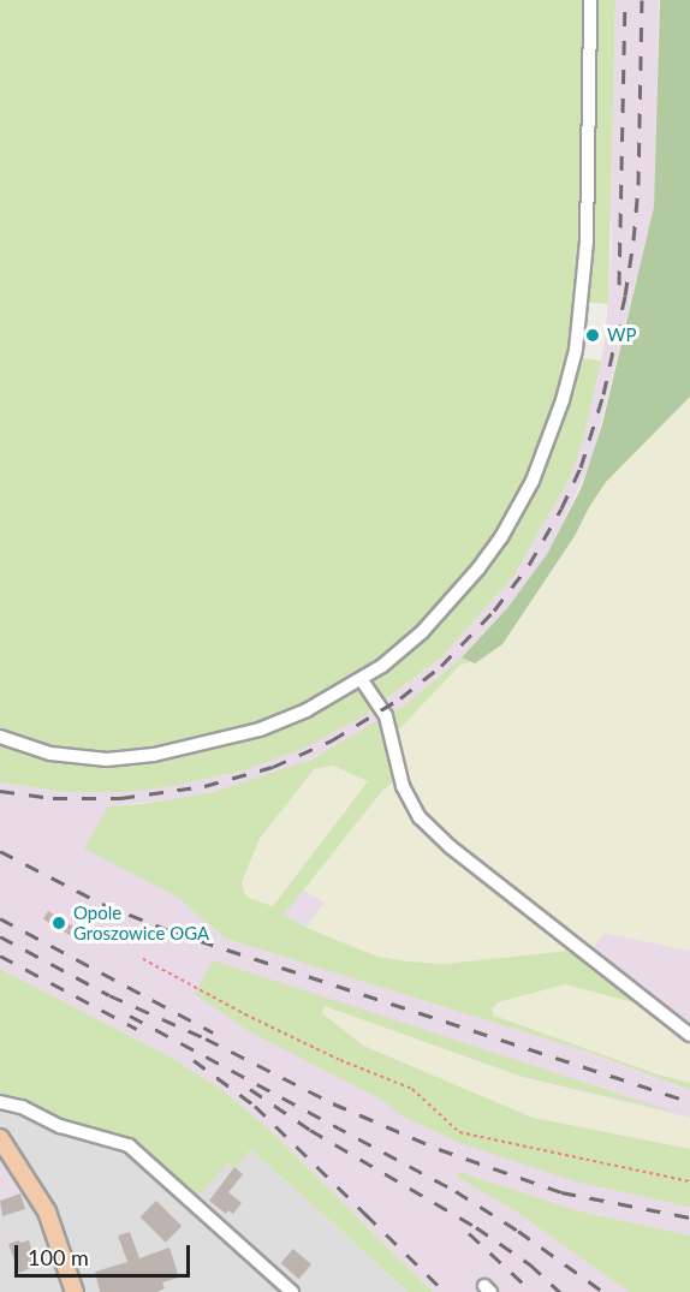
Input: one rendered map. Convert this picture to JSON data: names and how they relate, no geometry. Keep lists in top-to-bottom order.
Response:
{
  "places": ["WP", "Opole Groszowice OGA"],
  "scale_bar": "100 m"
}
